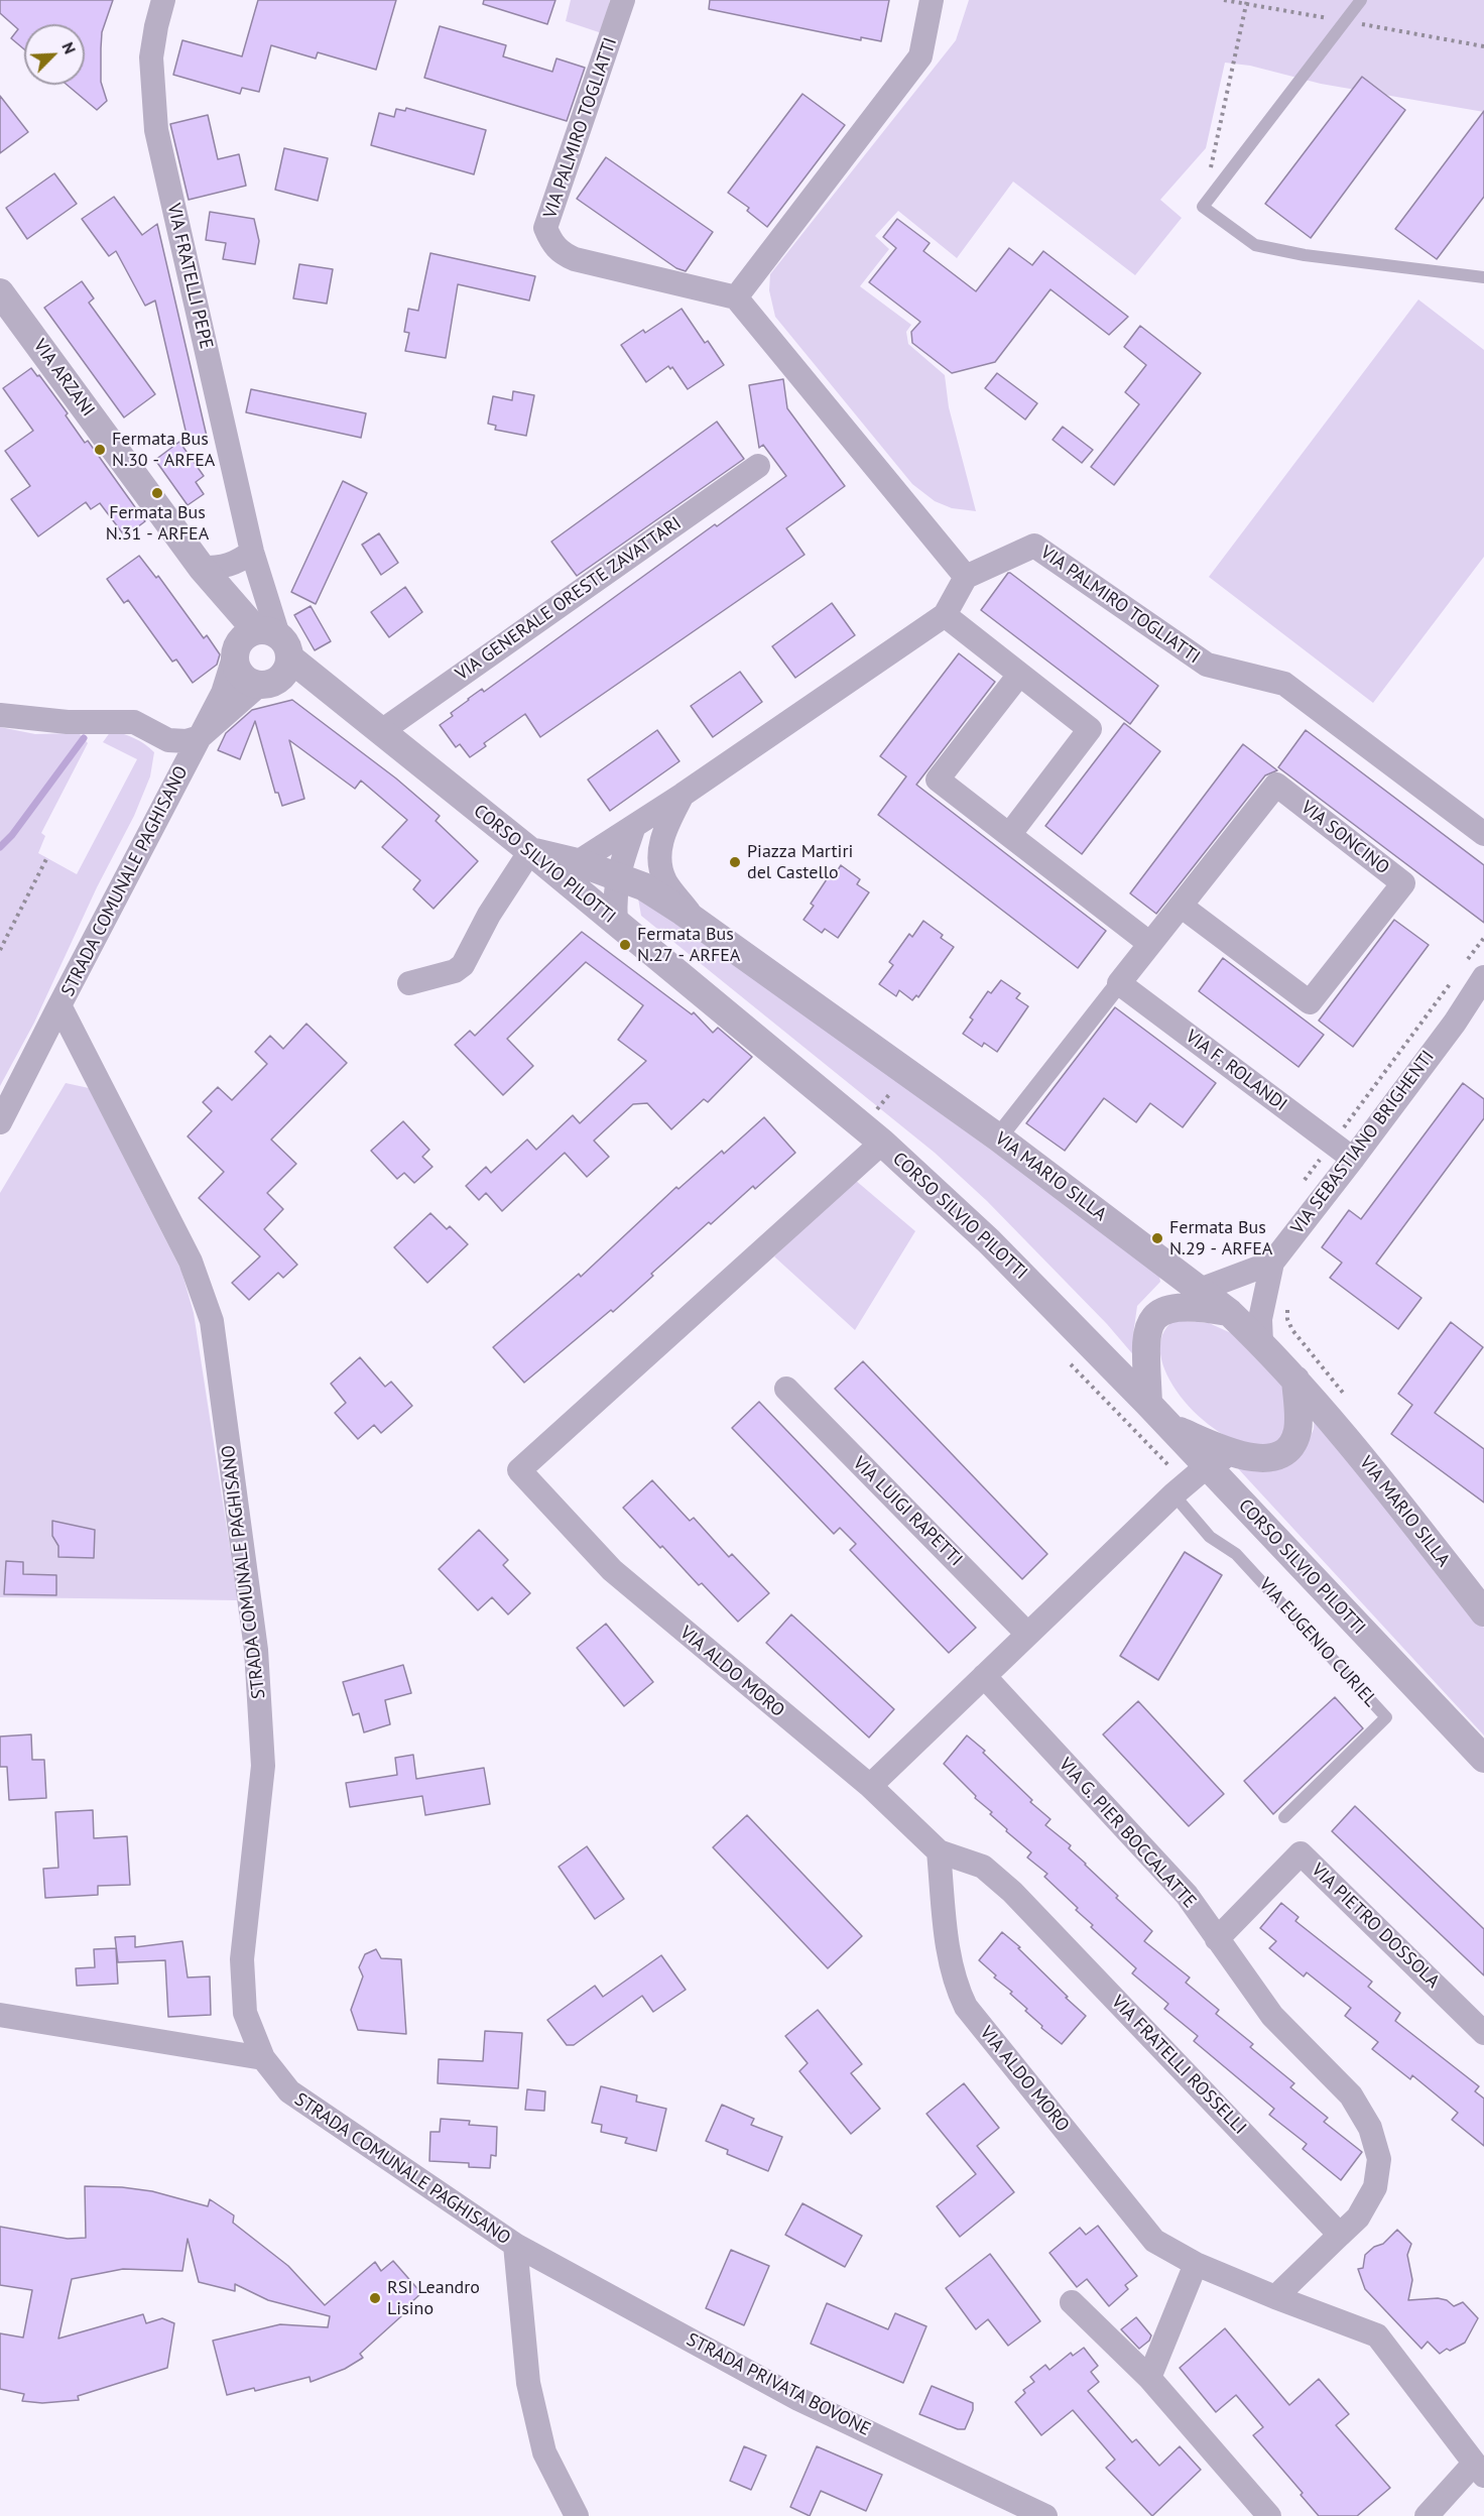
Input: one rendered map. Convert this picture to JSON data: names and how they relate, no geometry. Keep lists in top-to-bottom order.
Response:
{
  "streets": {
    "street": [
      "VIA PALMIRO TOGLIATTI",
      "VIA FRATELLI PEPE",
      "VIA ARZANI",
      "VIA GENERALE ORESTE ZAVATTARI",
      "VIA SONCINO",
      "CORSO SILVIO PILOTTI",
      "STRADA COMUNALE PAGHISANO",
      "VIA F. ROLANDI",
      "VIA SEBASTIANO BRIGHENTI",
      "VIA MARIO SILLA",
      "VIA LUIGI RAPETTI",
      "VIA ALDO MORO",
      "VIA G. PIER BOCCALATTE",
      "VIA PIETRO DOSSOLA",
      "VIA FRATELLI ROSSELLI",
      "STRADA PRIVATA BOVONE"
    ],
    "lane": ["VIA EUGENIO CURIEL"]
  },
  "crossings": [
    ["VIA FRATELLI PEPE", "VIA ARZANI"],
    ["VIA FRATELLI PEPE", "CORSO SILVIO PILOTTI"],
    ["VIA FRATELLI PEPE", "STRADA COMUNALE PAGHISANO"],
    ["VIA ARZANI", "CORSO SILVIO PILOTTI"],
    ["VIA ARZANI", "STRADA COMUNALE PAGHISANO"],
    ["VIA GENERALE ORESTE ZAVATTARI", "CORSO SILVIO PILOTTI"],
    ["VIA SONCINO", "VIA F. ROLANDI"],
    ["VIA SONCINO", "VIA MARIO SILLA"],
    ["CORSO SILVIO PILOTTI", "STRADA COMUNALE PAGHISANO"],
    ["CORSO SILVIO PILOTTI", "VIA MARIO SILLA"],
    ["CORSO SILVIO PILOTTI", "VIA ALDO MORO"],
    ["STRADA COMUNALE PAGHISANO", "STRADA PRIVATA BOVONE"],
    ["VIA F. ROLANDI", "VIA SEBASTIANO BRIGHENTI"],
    ["VIA ALDO MORO", "VIA FRATELLI ROSSELLI"],
    ["VIA G. PIER BOCCALATTE", "VIA PIETRO DOSSOLA"],
    ["VIA G. PIER BOCCALATTE", "VIA FRATELLI ROSSELLI"]
  ],
  "places": [
    "Fermata Bus N.30 - ARFEA",
    "Fermata Bus N.31 - ARFEA",
    "Piazza Martiri del Castello",
    "Fermata Bus N.27 - ARFEA",
    "Fermata Bus N.29 - ARFEA",
    "RSI Leandro Lisino"
  ],
  "north": "top right"
}
